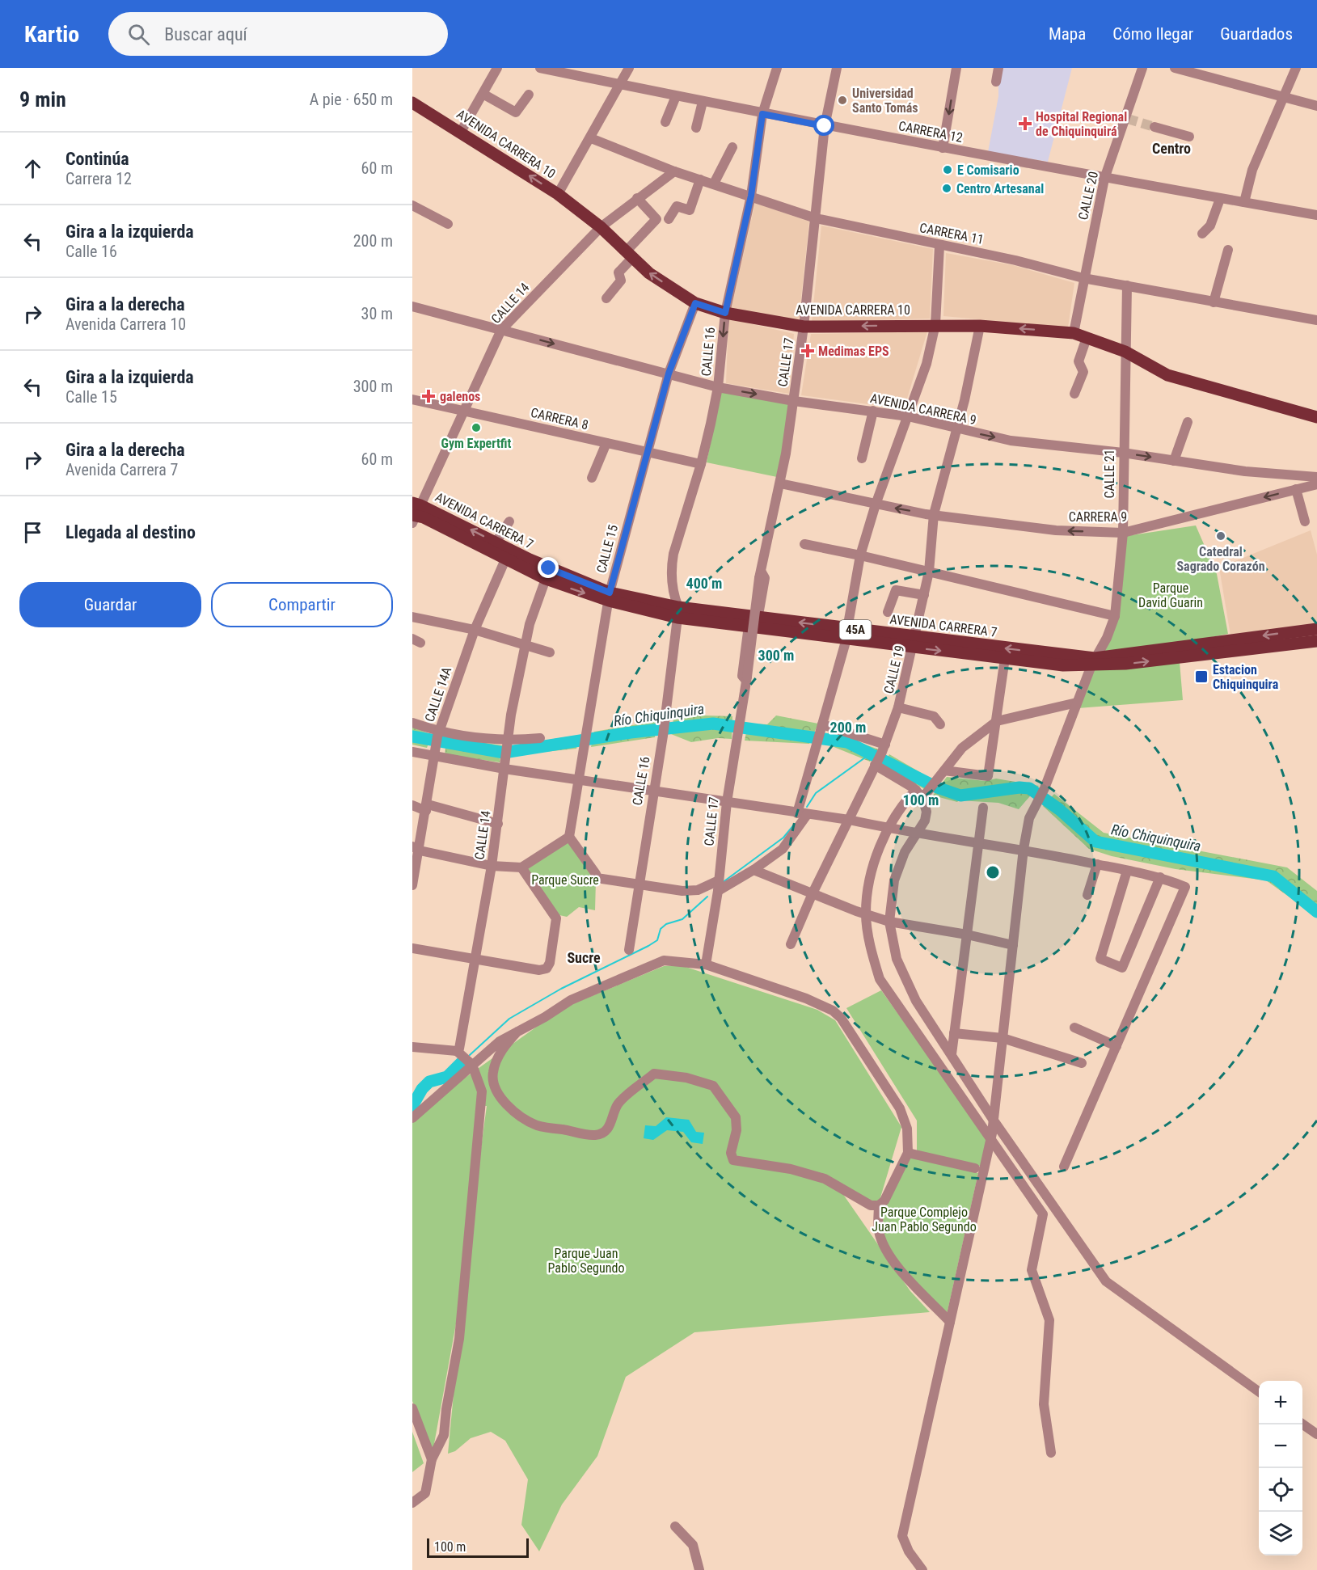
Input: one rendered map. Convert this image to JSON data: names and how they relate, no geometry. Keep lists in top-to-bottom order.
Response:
{
  "streets": {
    "main road": ["AVENIDA CARRERA 10", "AVENIDA CARRERA 7", "45A"],
    "street": [
      "CARRERA 12",
      "CALLE 20",
      "CARRERA 11",
      "CALLE 14",
      "CALLE 16",
      "CALLE 17",
      "AVENIDA CARRERA 9",
      "CARRERA 8",
      "CALLE 21",
      "CARRERA 9",
      "CALLE 15",
      "CALLE 19",
      "CALLE 14A"
    ]
  },
  "crossings": [
    ["CARRERA 12", "CALLE 20"],
    ["CARRERA 12", "CALLE 16"],
    ["CARRERA 12", "CALLE 17"],
    ["AVENIDA CARRERA 10", "CALLE 20"],
    ["AVENIDA CARRERA 10", "CALLE 14"],
    ["AVENIDA CARRERA 10", "CALLE 16"],
    ["AVENIDA CARRERA 10", "CALLE 17"],
    ["AVENIDA CARRERA 10", "CALLE 21"],
    ["AVENIDA CARRERA 10", "CALLE 15"],
    ["AVENIDA CARRERA 10", "CALLE 19"],
    ["CALLE 20", "CARRERA 11"],
    ["CARRERA 11", "CALLE 14"],
    ["CARRERA 11", "CALLE 16"],
    ["CARRERA 11", "CALLE 17"],
    ["CARRERA 11", "CALLE 21"],
    ["CALLE 14", "AVENIDA CARRERA 9"],
    ["CALLE 14", "CARRERA 8"],
    ["CALLE 14", "AVENIDA CARRERA 7"],
    ["CALLE 16", "AVENIDA CARRERA 9"],
    ["CALLE 16", "CARRERA 8"],
    ["CALLE 16", "AVENIDA CARRERA 7"],
    ["CALLE 17", "AVENIDA CARRERA 9"],
    ["CALLE 17", "AVENIDA CARRERA 7"],
    ["AVENIDA CARRERA 9", "CALLE 21"],
    ["AVENIDA CARRERA 9", "CALLE 15"],
    ["AVENIDA CARRERA 9", "CALLE 19"],
    ["CARRERA 8", "CALLE 15"],
    ["CALLE 21", "CARRERA 9"],
    ["CALLE 21", "AVENIDA CARRERA 7"],
    ["CARRERA 9", "CALLE 19"],
    ["AVENIDA CARRERA 7", "CALLE 15"],
    ["AVENIDA CARRERA 7", "CALLE 19"],
    ["AVENIDA CARRERA 7", "CALLE 14A"]
  ],
  "one_way": ["AVENIDA CARRERA 10", "AVENIDA CARRERA 9"],
  "districts": ["Centro", "Sucre"],
  "water": ["Río Chiquinquira"],
  "parks": [
    "Parque David Guarin",
    "Parque Sucre",
    "Parque Complejo Juan Pablo Segundo",
    "Parque Juan Pablo Segundo"
  ],
  "places": {
    "other": [
      "Universidad Santo Tomás",
      "E Comisario",
      "Centro Artesanal",
      "Gym Expertfit",
      "Catedral Sagrado Corazón"
    ],
    "health": ["Hospital Regional de Chiquinquirá", "Medimas EPS", "galenos"],
    "transit": ["Estacion Chiquinquira"]
  },
  "scale_bar": "100 m",
  "page": {
    "header": "Kartio",
    "search": "Buscar aquí",
    "nav": ["Mapa", "Cómo llegar", "Guardados"],
    "heading": ["9 min", "A pie · 650 m"],
    "list": [
      ["Continúa", "Carrera 12", "60 m"],
      ["Gira a la izquierda", "Calle 16", "200 m"],
      ["Gira a la derecha", "Avenida Carrera 10", "30 m"],
      ["Gira a la izquierda", "Calle 15", "300 m"],
      ["Gira a la derecha", "Avenida Carrera 7", "60 m"],
      "Llegada al destino"
    ],
    "buttons": ["Guardar", "Compartir"],
    "map_buttons": ["+", "−"],
    "scale": "100 m"
  },
  "rings": [
    "400 m",
    "300 m",
    "200 m",
    "100 m"
  ]
}
